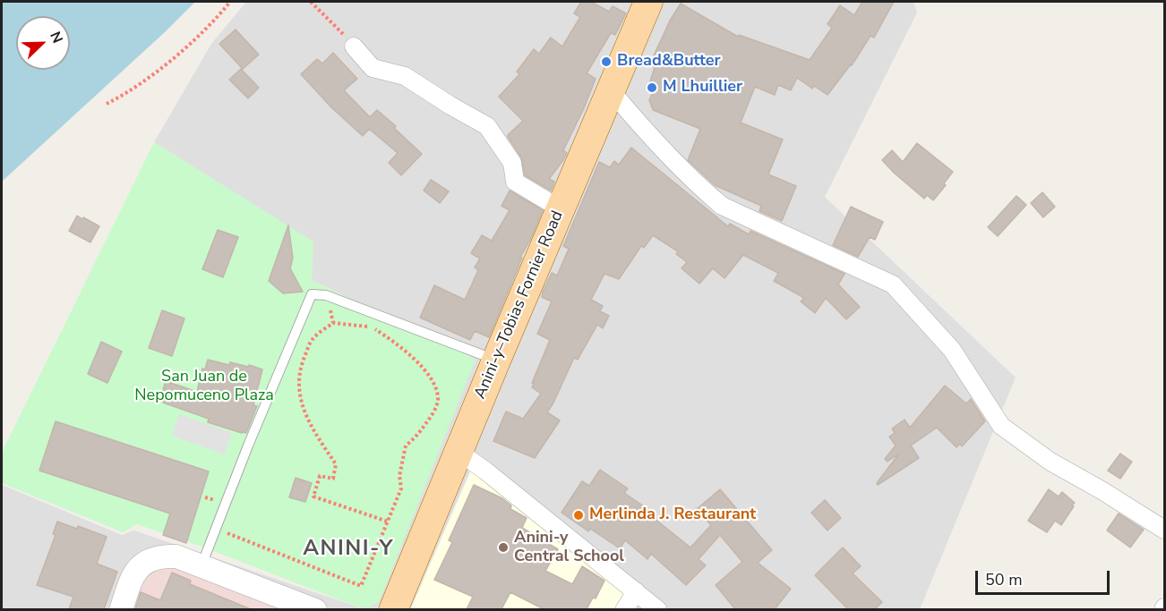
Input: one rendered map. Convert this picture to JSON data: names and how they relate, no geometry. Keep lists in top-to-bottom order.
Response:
{
  "streets": {
    "main road": ["Anini-y–Tobias Fornier Road"]
  },
  "districts": ["ANINI-Y"],
  "parks": ["San Juan de Nepomuceno Plaza"],
  "places": [
    "Bread&Butter",
    "M Lhuillier",
    "Merlinda J. Restaurant",
    "Anini-y Central School"
  ],
  "scale_bar": "50 m",
  "north": "top right"
}
